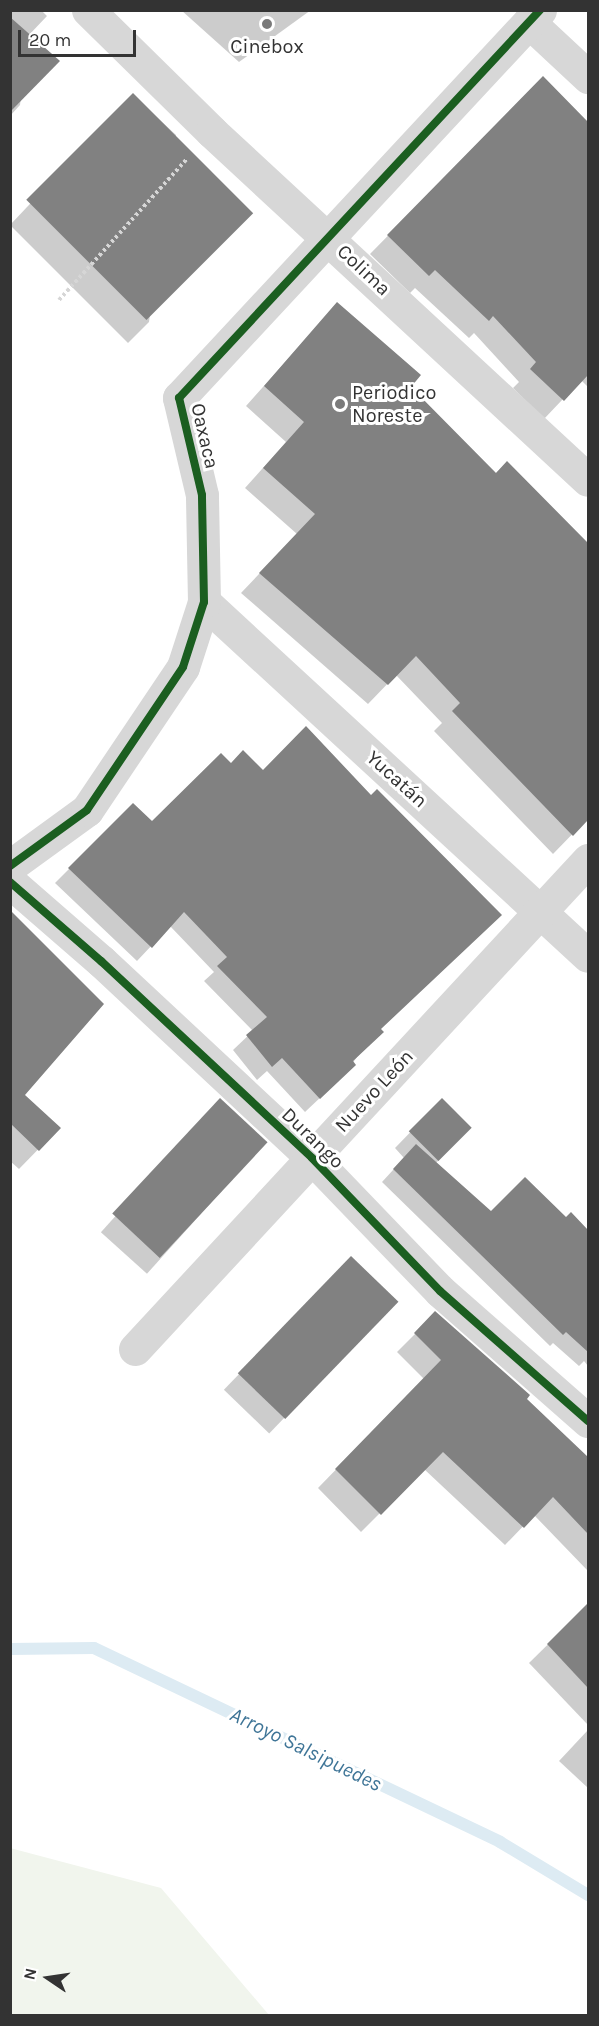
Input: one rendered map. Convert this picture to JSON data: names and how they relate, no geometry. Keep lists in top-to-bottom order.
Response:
{
  "streets": {
    "street": [
      "Colima",
      "Oaxaca",
      "Yucatán",
      "Nuevo León",
      "Durango"
    ]
  },
  "crossings": [
    ["Colima", "Oaxaca"],
    ["Oaxaca", "Yucatán"],
    ["Yucatán", "Nuevo León"],
    ["Nuevo León", "Durango"]
  ],
  "water": ["Arroyo Salsipuedes"],
  "places": ["Cinebox", "Periodico Noreste"],
  "scale_bar": "20 m",
  "north": "left"
}
